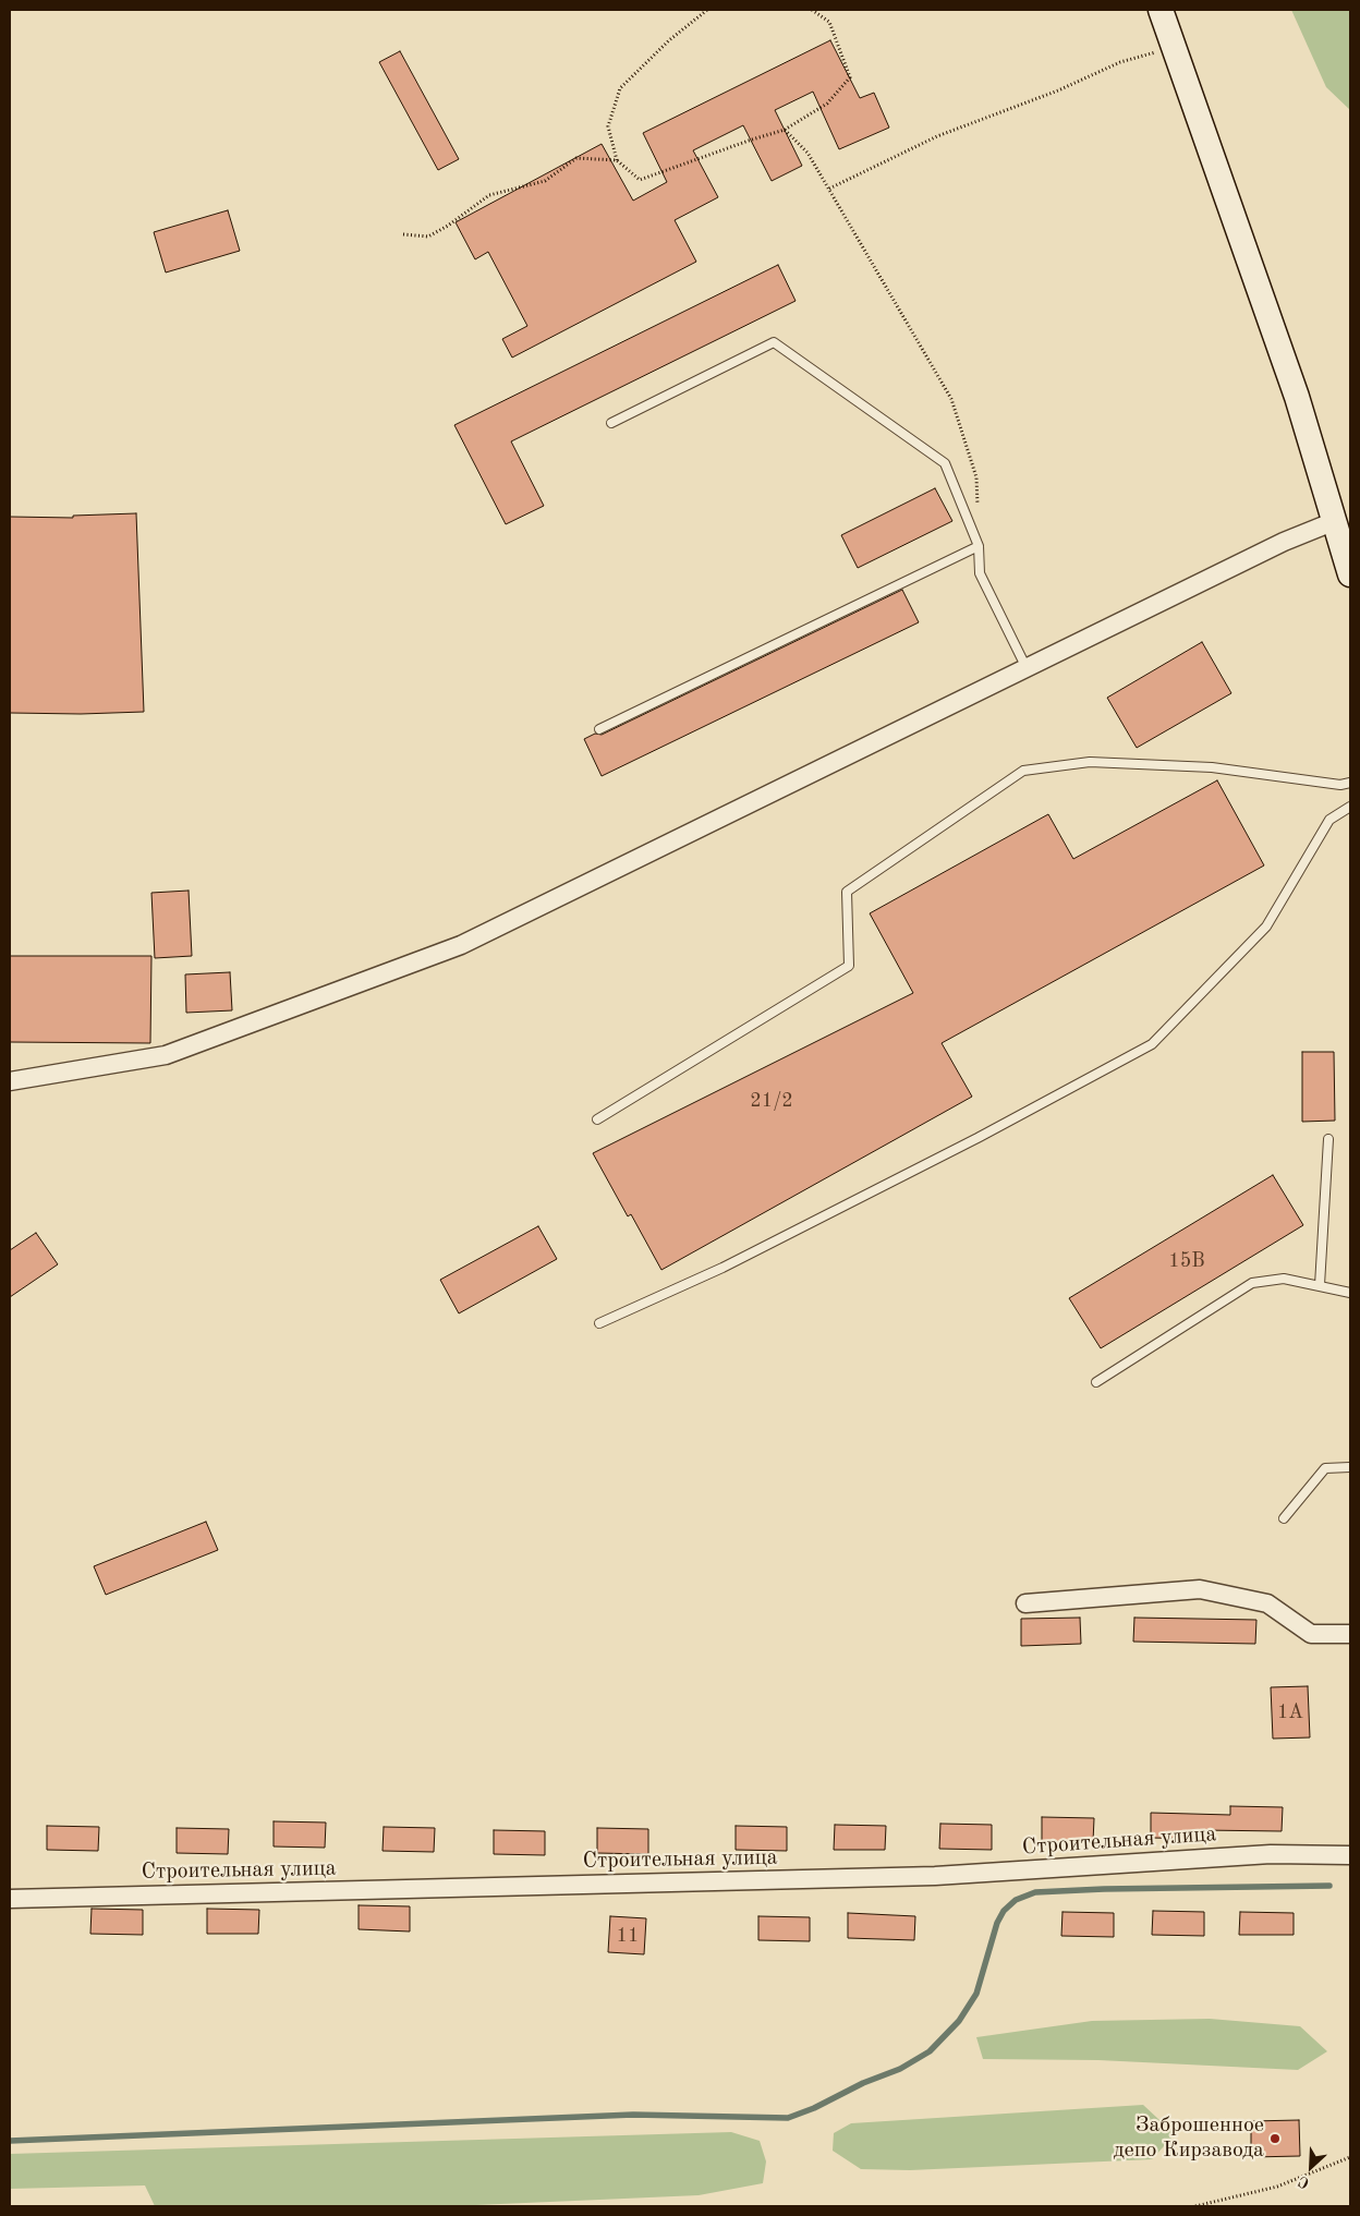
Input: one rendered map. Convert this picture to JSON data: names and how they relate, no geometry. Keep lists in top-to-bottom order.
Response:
{
  "streets": {
    "street": ["Строительная улица"]
  },
  "places": ["Заброшенное депо Кирзавода"],
  "house_numbers": [
    "21/2",
    "15В",
    "1А",
    "11"
  ],
  "north": "bottom left"
}
